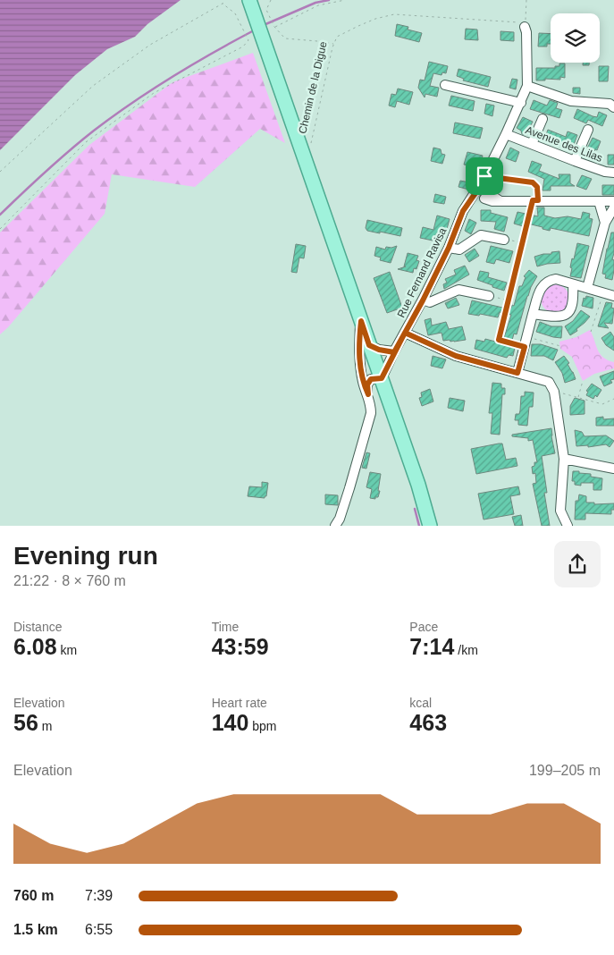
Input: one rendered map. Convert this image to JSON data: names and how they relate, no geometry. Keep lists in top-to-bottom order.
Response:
{
  "streets": {
    "street": ["Avenue des Lilas", "Rue Fernand Ravisa"],
    "path": ["Chemin de la Digue"]
  },
  "page": {
    "heading": ["Evening run", "21:22 · 8 × 760 m"],
    "stats": [
      ["Distance", "6.08 km"],
      ["Time", "43:59"],
      ["Pace", "7:14 /km"],
      ["Elevation", "56 m"],
      ["Heart rate", "140 bpm"],
      ["kcal", "463"]
    ],
    "chart": ["Elevation", "199–205 m"],
    "list": [
      {
        "name": "760 m",
        "note": "7:39"
      },
      {
        "name": "1.5 km",
        "note": "6:55"
      }
    ]
  }
}
